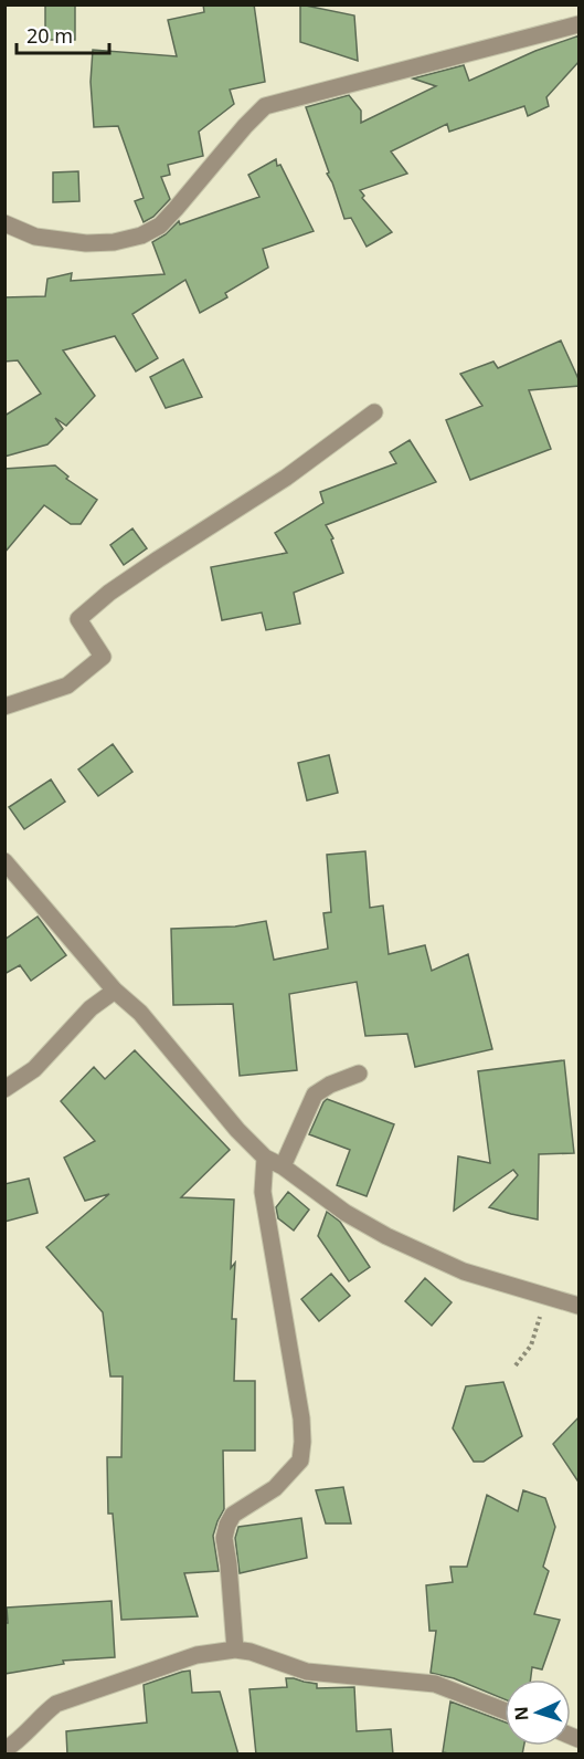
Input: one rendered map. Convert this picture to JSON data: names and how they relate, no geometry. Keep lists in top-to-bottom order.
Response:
{
  "scale_bar": "20 m",
  "north": "left"
}
